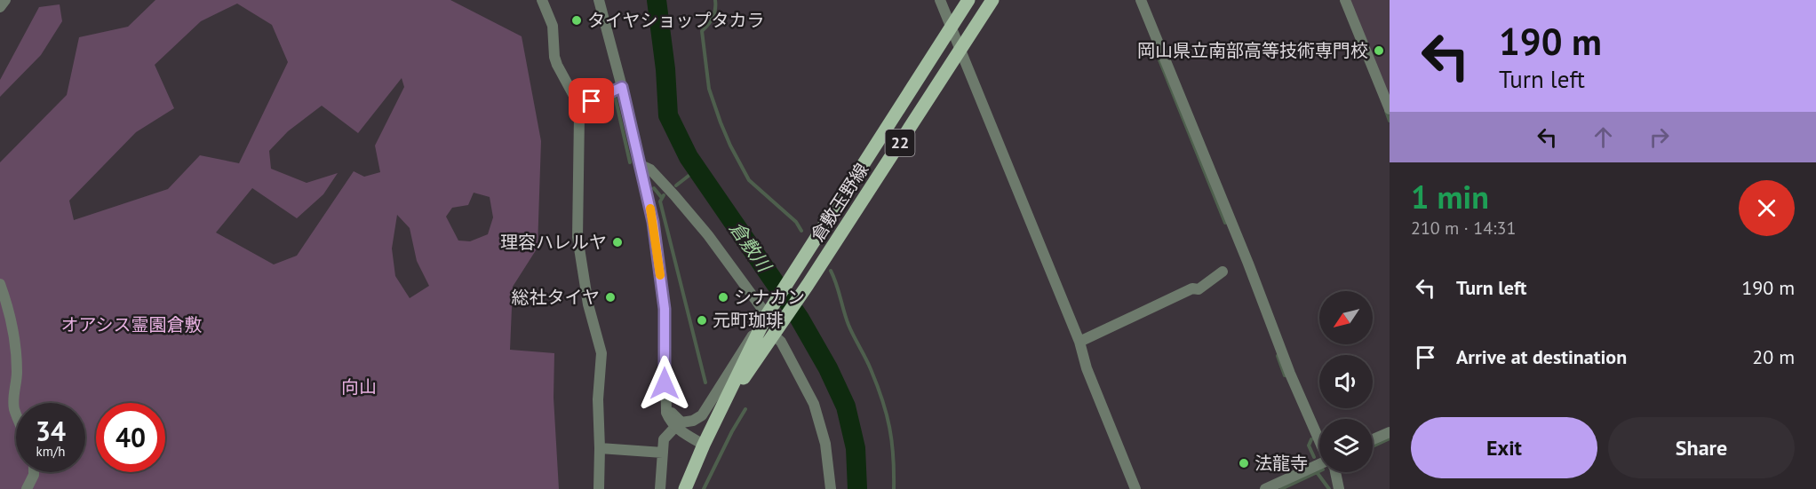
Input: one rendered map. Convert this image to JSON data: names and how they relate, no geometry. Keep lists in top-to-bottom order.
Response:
{
  "streets": {
    "main road": ["22", "倉敷玉野線"]
  },
  "water": ["倉敷川"],
  "parks": ["オアシス霊園倉敷", "向山"],
  "places": [
    "タイヤショップタカラ",
    "岡山県立南部高等技術専門校",
    "理容ハレルヤ",
    "総社タイヤ",
    "シナカン",
    "元町珈琲",
    "法龍寺"
  ],
  "north": "bottom left",
  "page": {
    "turn": ["190 m", "Turn left"],
    "heading": ["1 min", "210 m · 14:31"],
    "list": [
      {
        "name": "Turn left",
        "value": "190 m"
      },
      {
        "name": "Arrive at destination",
        "value": "20 m"
      }
    ],
    "speed": "34 km/h",
    "limit": "40",
    "buttons": ["Exit", "Share"]
  }
}
